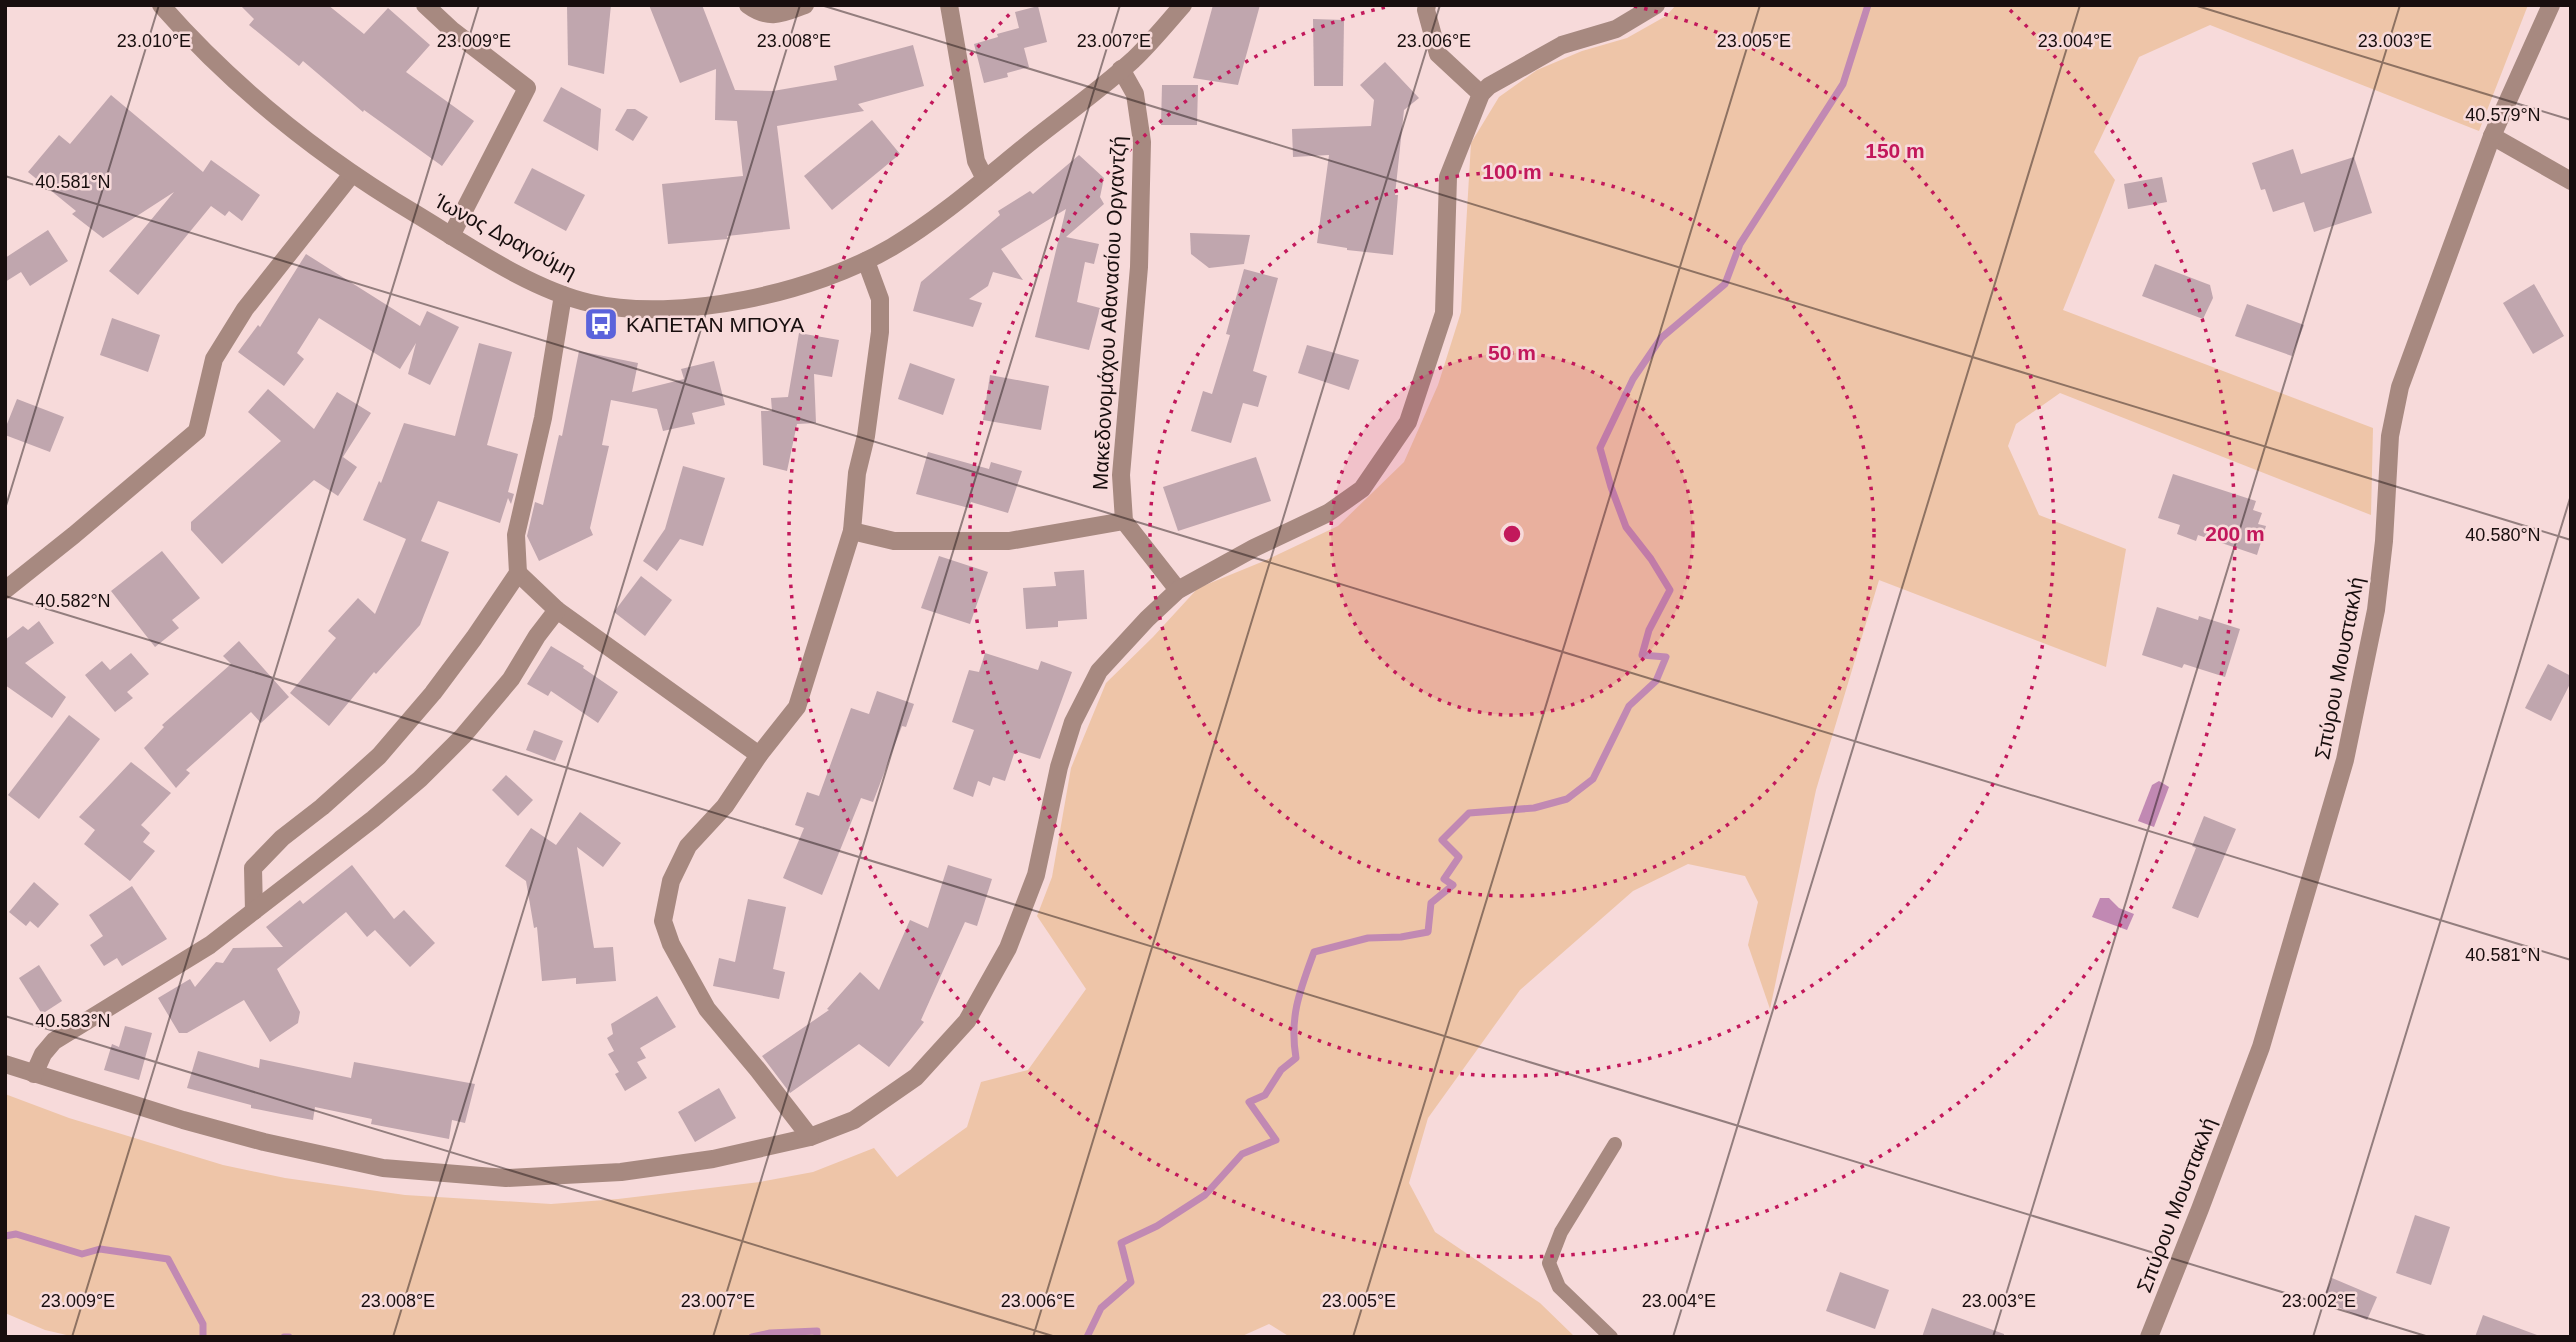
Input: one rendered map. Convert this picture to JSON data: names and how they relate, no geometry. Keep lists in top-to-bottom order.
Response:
{
  "streets": {
    "street": ["Ίωνος Δραγούμη", "Μακεδονομάχου Αθανασίου Οργαντζή", "Σπύρου Μουστακλή"]
  },
  "crossings": [
    ["Ίωνος Δραγούμη", "Μακεδονομάχου Αθανασίου Οργαντζή"]
  ],
  "places": {
    "bus stop": ["ΚΑΠΕΤΑΝ ΜΠΟΥΑ"]
  },
  "coordinates": [
    "23.010°E",
    "23.009°E",
    "23.008°E",
    "23.007°E",
    "23.006°E",
    "23.005°E",
    "23.004°E",
    "23.003°E",
    "40.579°N",
    "40.581°N",
    "40.580°N",
    "40.582°N",
    "40.583°N",
    "23.002°E"
  ],
  "rings": [
    "150 m",
    "100 m",
    "50 m",
    "200 m"
  ]
}
